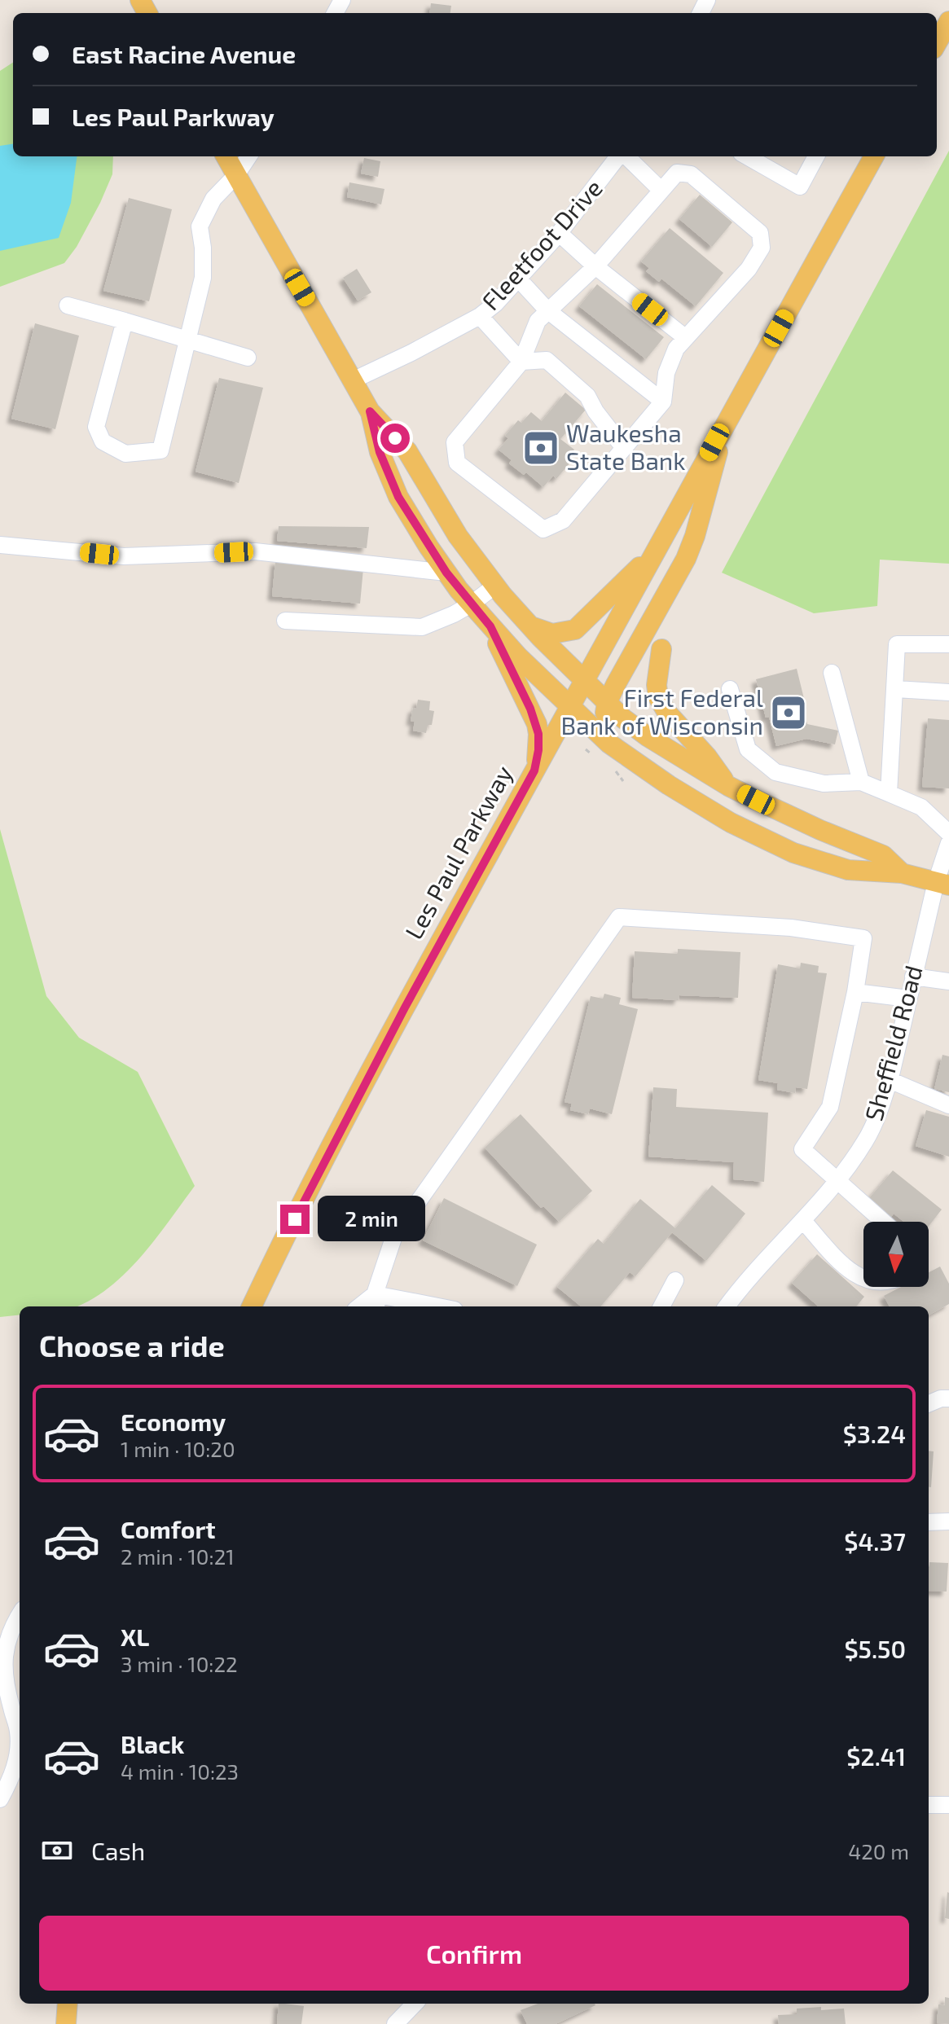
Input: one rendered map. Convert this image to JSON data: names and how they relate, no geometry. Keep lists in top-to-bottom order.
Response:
{
  "streets": {
    "main road": ["Les Paul Parkway"],
    "street": ["Fleetfoot Drive", "Sheffield Road"]
  },
  "places": {
    "bank": ["Waukesha State Bank", "First Federal Bank of Wisconsin"]
  },
  "north": "bottom",
  "page": {
    "banner": ["East Racine Avenue", "Les Paul Parkway"],
    "bubble": "2 min",
    "heading": "Choose a ride",
    "list": [
      {
        "name": "Economy",
        "note": "1 min · 10:20",
        "value": "$3.24"
      },
      {
        "name": "Comfort",
        "note": "2 min · 10:21",
        "value": "$4.37"
      },
      {
        "name": "XL",
        "note": "3 min · 10:22",
        "value": "$5.50"
      },
      {
        "name": "Black",
        "note": "4 min · 10:23",
        "value": "$2.41"
      }
    ],
    "pay": ["Cash", "420 m"],
    "buttons": "Confirm"
  }
}
